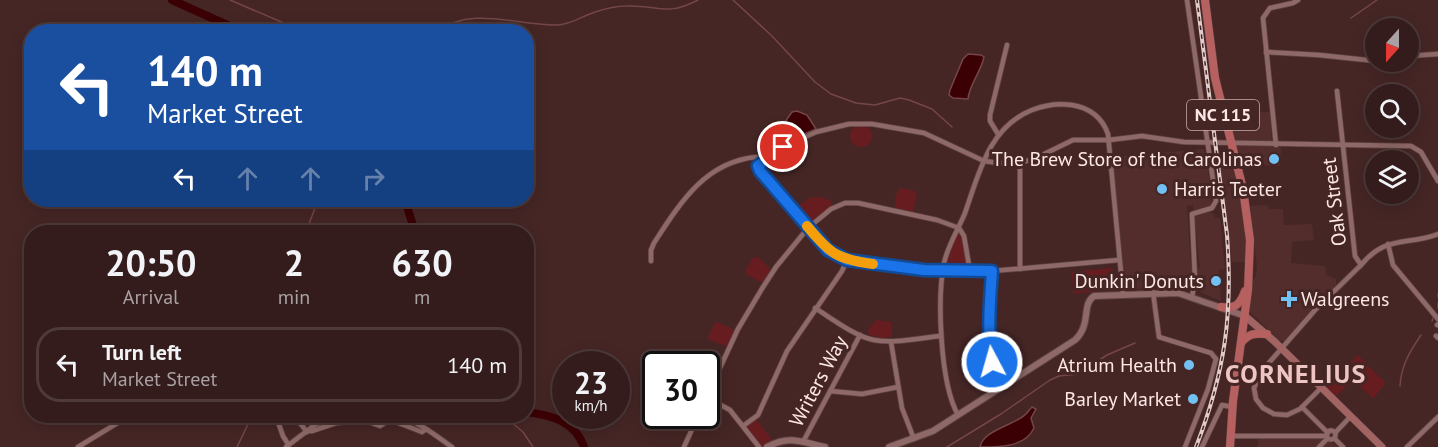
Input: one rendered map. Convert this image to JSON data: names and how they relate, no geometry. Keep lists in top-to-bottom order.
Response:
{
  "streets": {
    "main road": ["NC 115"],
    "street": ["Oak Street", "Writers Way"]
  },
  "districts": ["CORNELIUS"],
  "places": {
    "other": [
      "The Brew Store of the Carolinas",
      "Harris Teeter",
      "Dunkin' Donuts",
      "Atrium Health",
      "Barley Market"
    ],
    "health": ["Walgreens"]
  },
  "north": "bottom",
  "page": {
    "turn": ["140 m", "Market Street"],
    "eta": [
      "20:50",
      "Arrival",
      "2",
      "min",
      "630",
      "m"
    ],
    "list": [
      {
        "name": "Turn left",
        "note": "Market Street",
        "value": "140 m"
      }
    ],
    "speed": "23 km/h",
    "limit": "30"
  }
}
